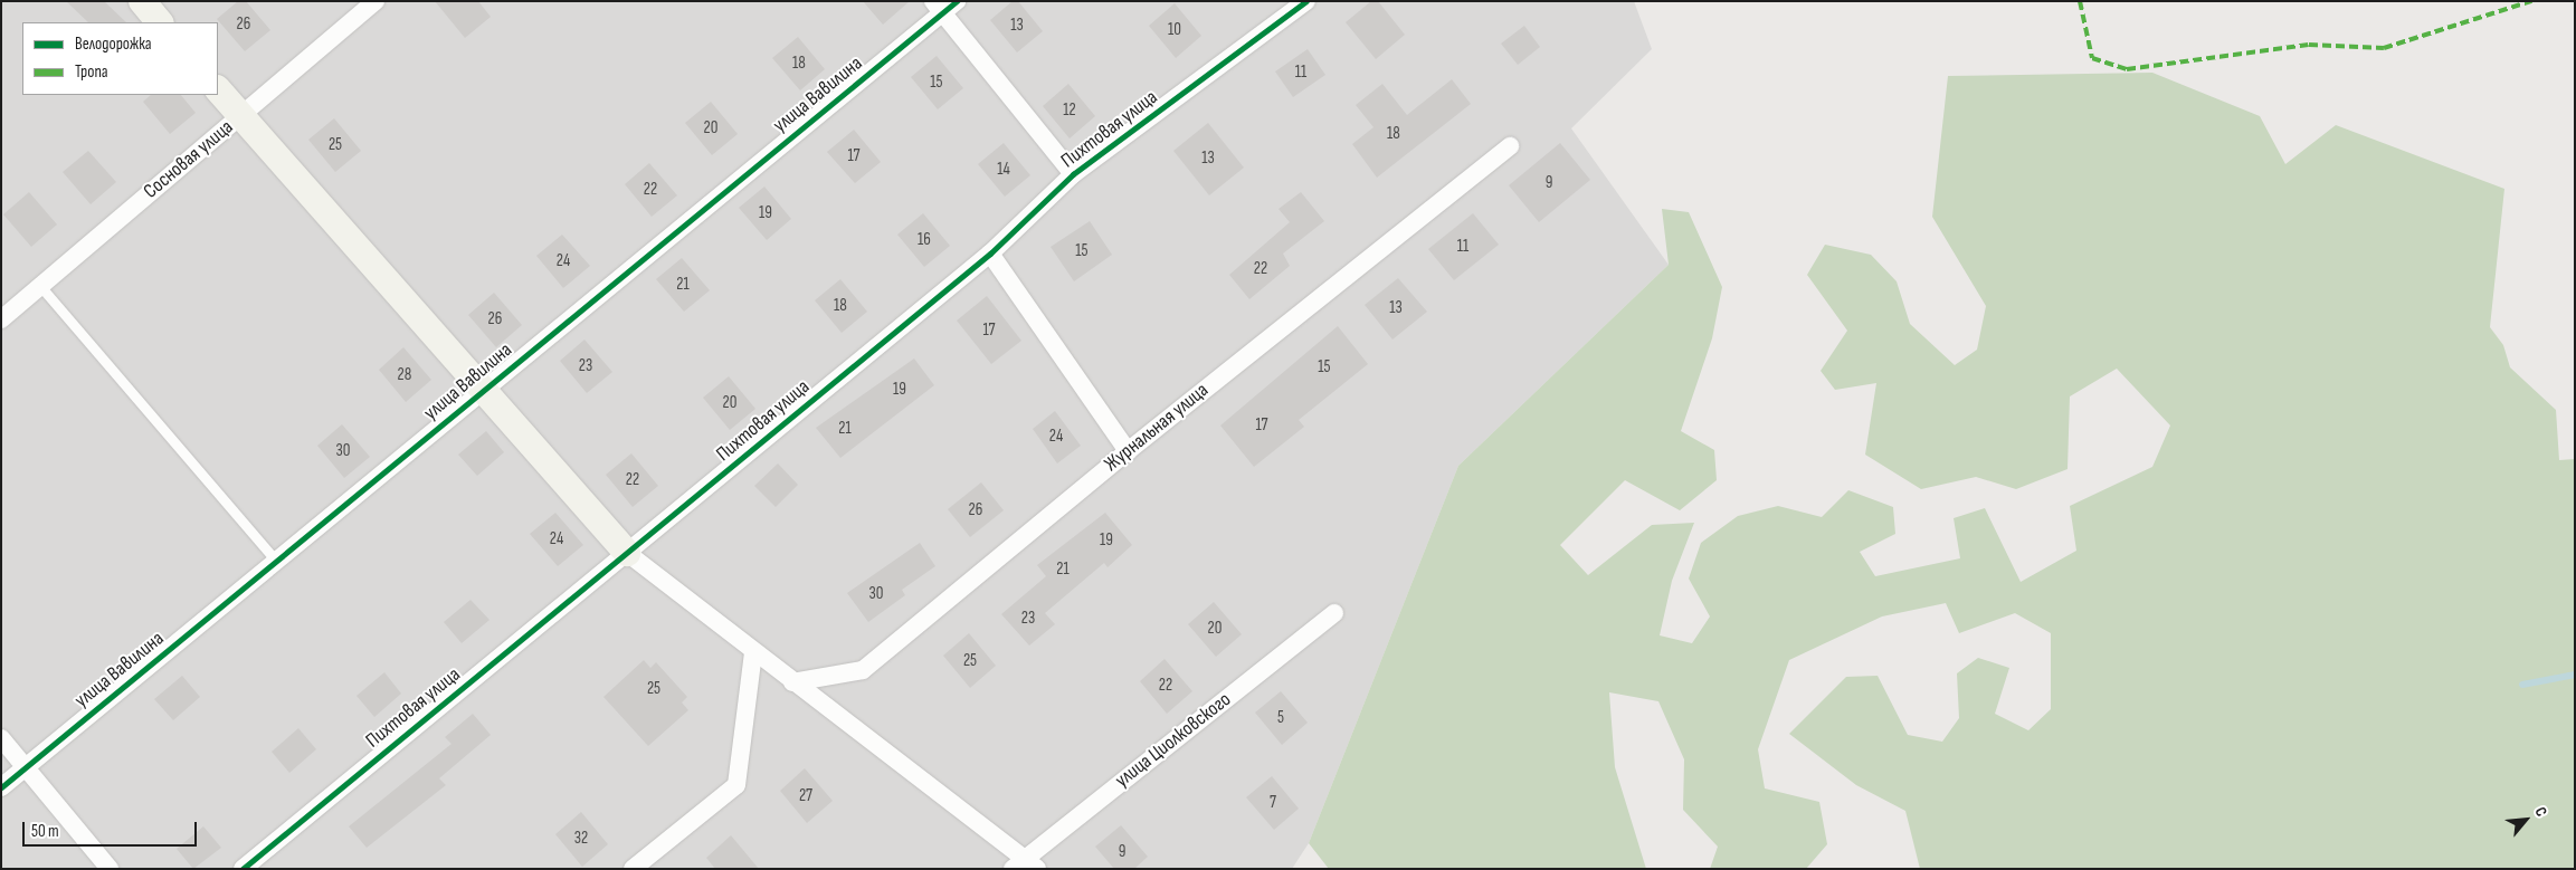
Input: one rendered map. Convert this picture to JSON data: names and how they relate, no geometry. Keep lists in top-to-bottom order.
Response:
{
  "streets": {
    "street": [
      "улица Вавилина",
      "Пихтовая улица",
      "Сосновая улица",
      "Журнальная улица",
      "улица Циолковского"
    ]
  },
  "house_numbers": [
    "26",
    "13",
    "10",
    "18",
    "11",
    "15",
    "12",
    "20",
    "18",
    "25",
    "17",
    "13",
    "14",
    "9",
    "22",
    "19",
    "16",
    "11",
    "15",
    "24",
    "22",
    "21",
    "18",
    "13",
    "26",
    "17",
    "23",
    "15",
    "28",
    "19",
    "20",
    "17",
    "21",
    "24",
    "30",
    "22",
    "26",
    "24",
    "19",
    "21",
    "30",
    "23",
    "20",
    "25",
    "22",
    "25",
    "5",
    "27",
    "7",
    "32",
    "9"
  ],
  "legend": ["Велодорожка", "Тропа"],
  "scale_bar": "50 m",
  "north": "top right"
}
